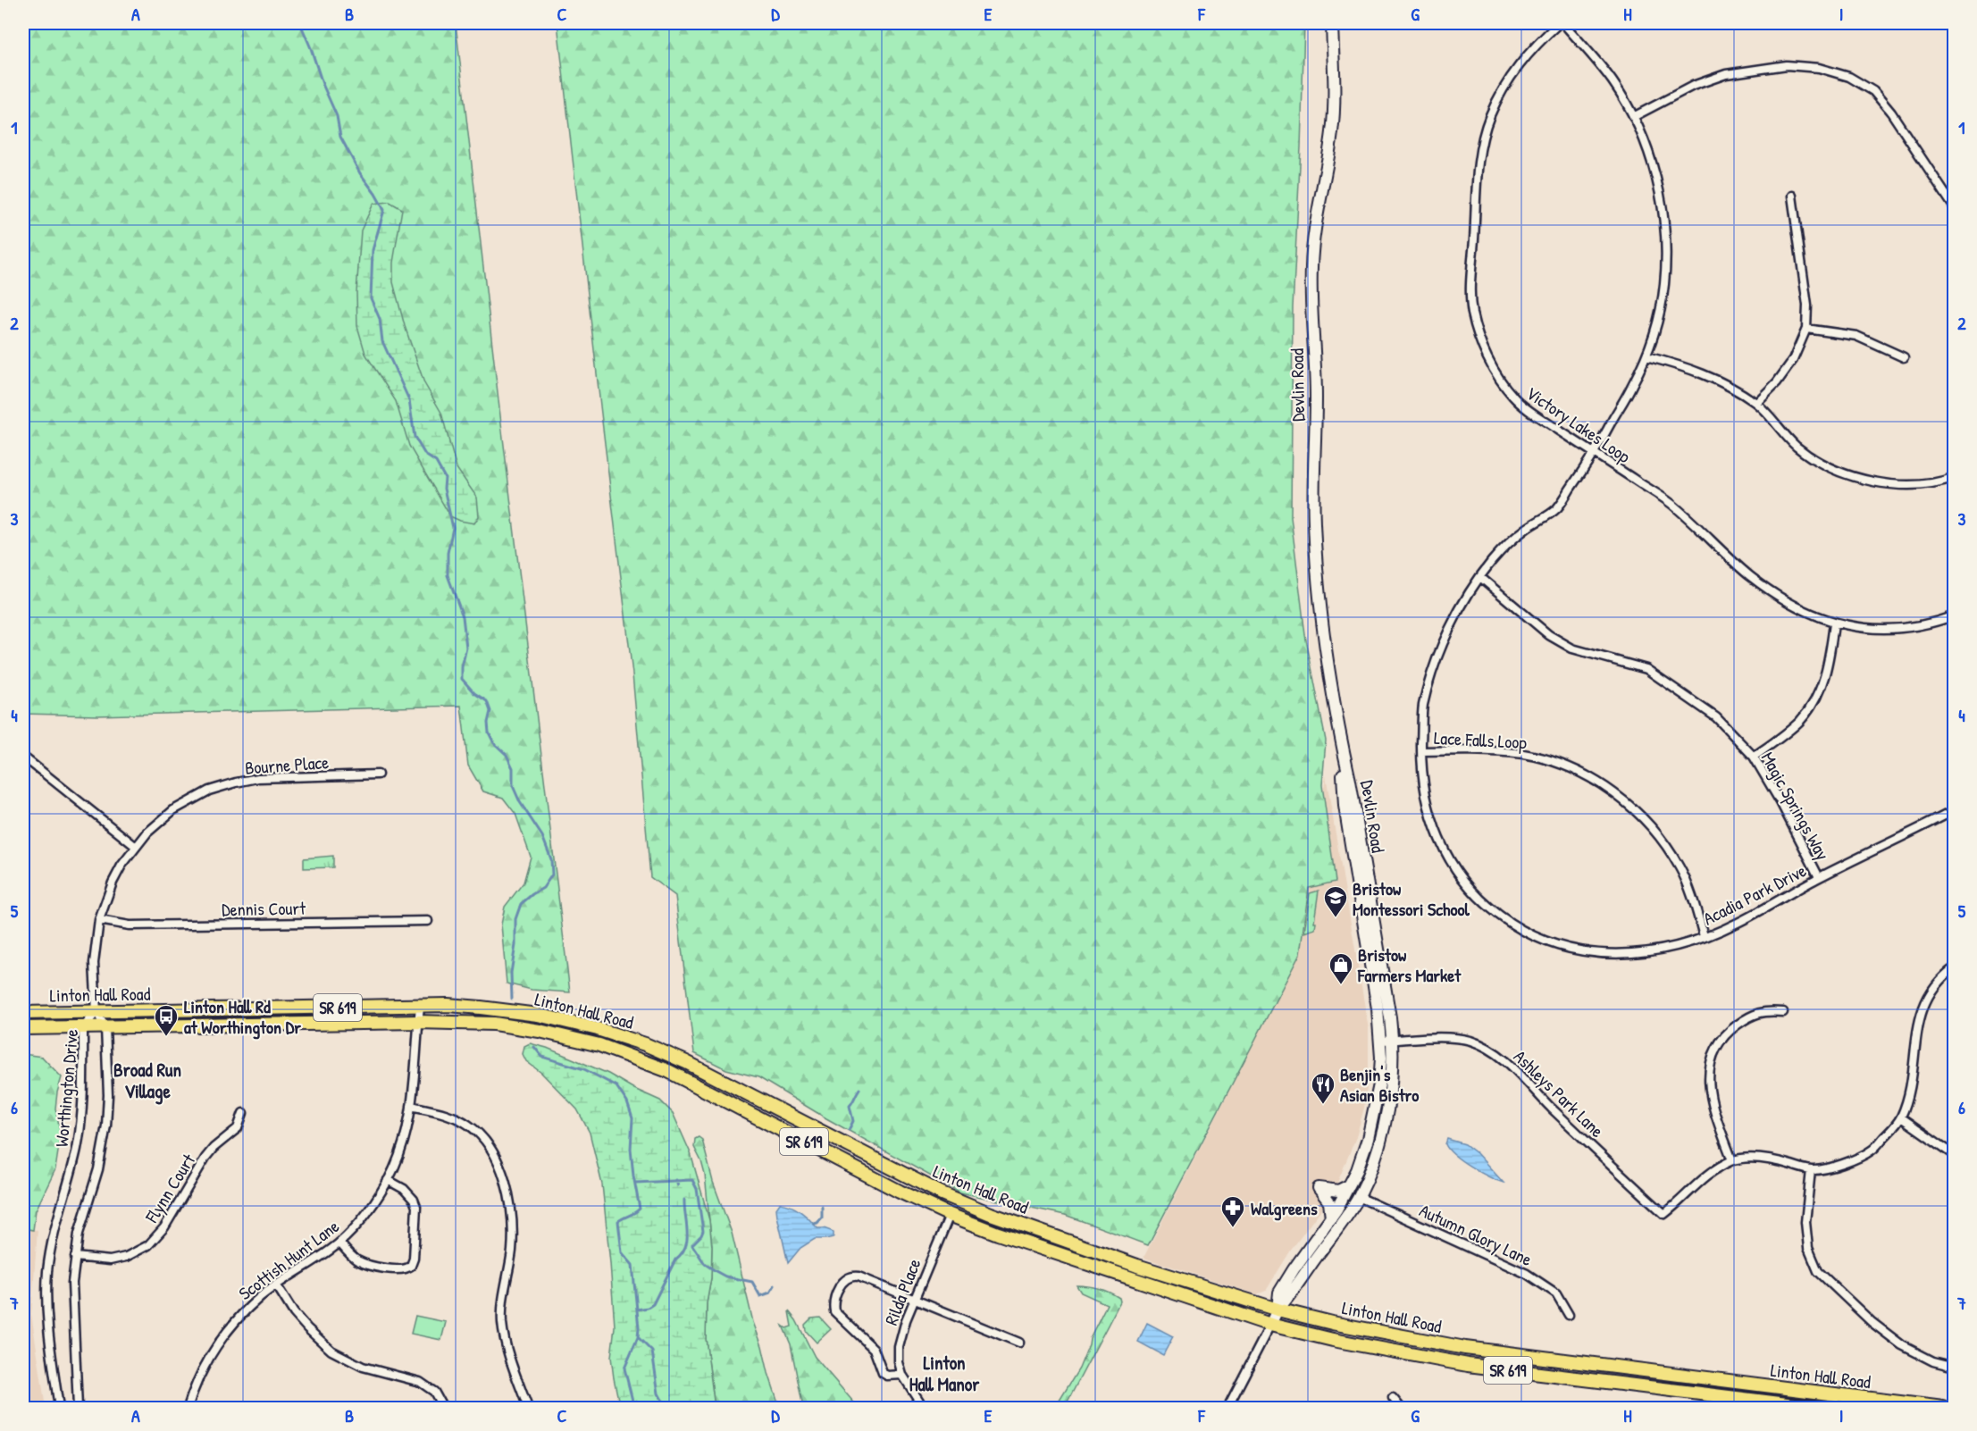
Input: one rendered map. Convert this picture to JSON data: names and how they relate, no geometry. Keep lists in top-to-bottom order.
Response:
{
  "streets": {
    "main road": ["Devlin Road", "Linton Hall Road", "SR 619"],
    "street": [
      "Victory Lakes Loop",
      "Lace Falls Loop",
      "Bourne Place",
      "Magic Springs Way",
      "Acadia Park Drive",
      "Dennis Court",
      "Worthington Drive",
      "Ashleys Park Lane",
      "Flynn Court",
      "Autumn Glory Lane",
      "Scottish Hunt Lane",
      "Rilda Place"
    ]
  },
  "crossings": [
    ["Devlin Road", "Linton Hall Road"],
    ["Devlin Road", "Ashleys Park Lane"],
    ["Devlin Road", "Autumn Glory Lane"],
    ["Victory Lakes Loop", "Acadia Park Drive"],
    ["Lace Falls Loop", "Acadia Park Drive"],
    ["Bourne Place", "Dennis Court"],
    ["Bourne Place", "Linton Hall Road"],
    ["Bourne Place", "Worthington Drive"],
    ["Magic Springs Way", "Acadia Park Drive"],
    ["Linton Hall Road", "Worthington Drive"],
    ["Linton Hall Road", "Scottish Hunt Lane"],
    ["Linton Hall Road", "Rilda Place"],
    ["Worthington Drive", "Flynn Court"]
  ],
  "districts": ["Broad Run Village", "Linton Hall Manor"],
  "places": {
    "school or university": ["Bristow Montessori School"],
    "shop": ["Bristow Farmers Market"],
    "bus stop": ["Linton Hall Rd at Worthington Dr"],
    "restaurant": ["Benjin's Asian Bistro"],
    "pharmacy": ["Walgreens"]
  },
  "grid": {
    "columns": [
      "A",
      "B",
      "C",
      "D",
      "E",
      "F",
      "G",
      "H",
      "I"
    ],
    "rows": [
      "1",
      "2",
      "3",
      "4",
      "5",
      "6",
      "7"
    ]
  }
}
